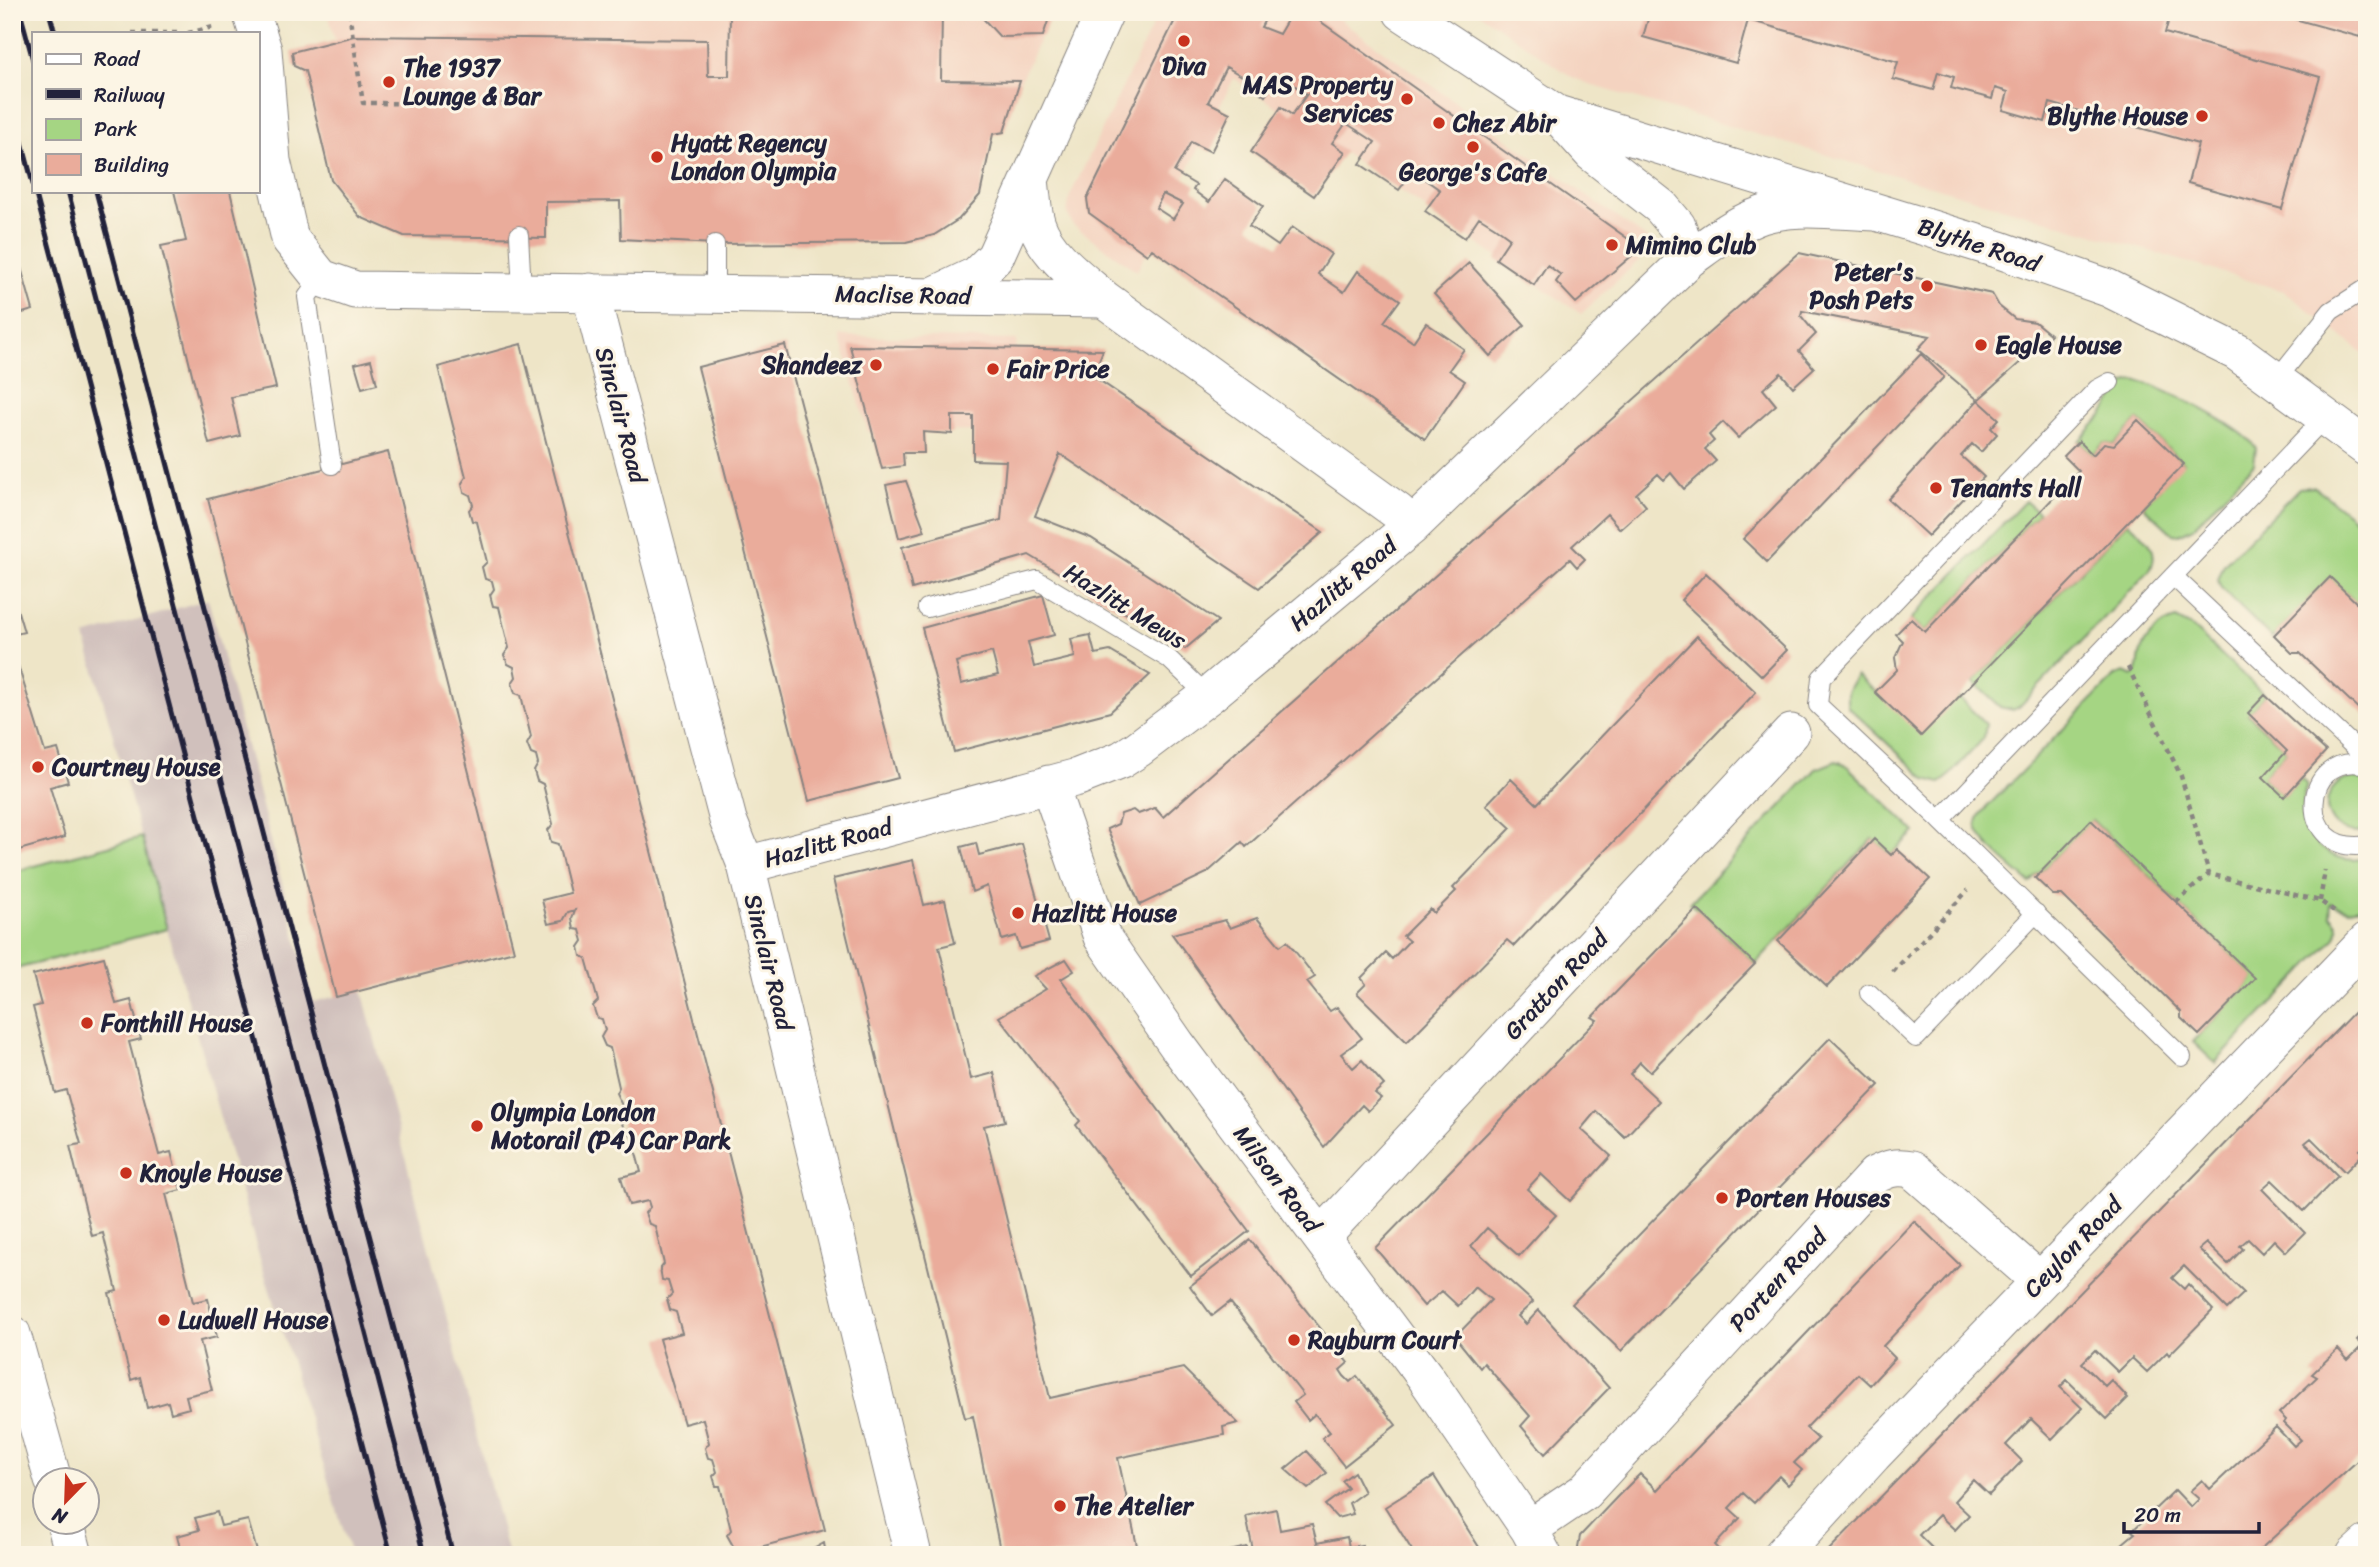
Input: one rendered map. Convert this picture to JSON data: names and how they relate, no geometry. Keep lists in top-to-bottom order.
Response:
{
  "streets": {
    "street": [
      "Blythe Road",
      "Maclise Road",
      "Sinclair Road",
      "Hazlitt Road",
      "Gratton Road",
      "Milson Road",
      "Ceylon Road",
      "Porten Road"
    ],
    "lane": ["Hazlitt Mews"]
  },
  "crossings": [
    ["Blythe Road", "Hazlitt Road"],
    ["Maclise Road", "Sinclair Road"],
    ["Sinclair Road", "Hazlitt Road"],
    ["Hazlitt Road", "Hazlitt Mews"],
    ["Hazlitt Road", "Milson Road"],
    ["Gratton Road", "Milson Road"],
    ["Milson Road", "Porten Road"],
    ["Ceylon Road", "Porten Road"]
  ],
  "places": [
    "Diva",
    "The 1937 Lounge & Bar",
    "MAS Property Services",
    "Blythe House",
    "Chez Abir",
    "George's Cafe",
    "Hyatt Regency London Olympia",
    "Mimino Club",
    "Peter's Posh Pets",
    "Eagle House",
    "Shandeez",
    "Fair Price",
    "Tenants Hall",
    "Courtney House",
    "Hazlitt House",
    "Fonthill House",
    "Olympia London Motorail (P4) Car Park",
    "Knoyle House",
    "Porten Houses",
    "Ludwell House",
    "Rayburn Court",
    "The Atelier"
  ],
  "legend": [
    "Road",
    "Railway",
    "Park",
    "Building"
  ],
  "scale_bar": "20 m",
  "north": "bottom left"
}
